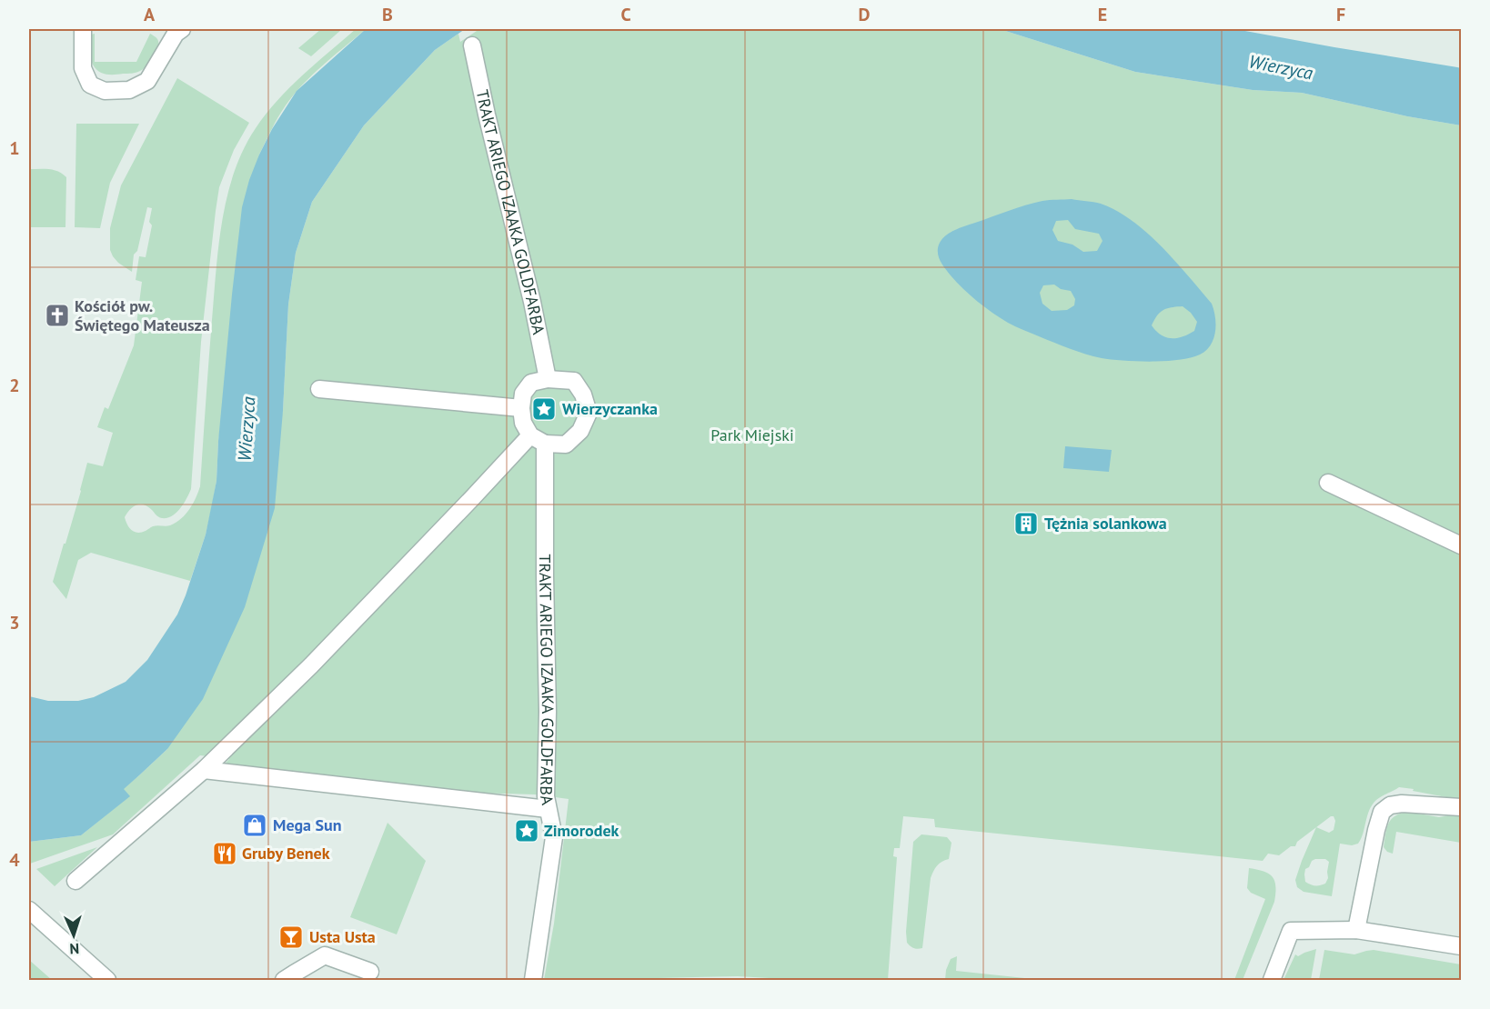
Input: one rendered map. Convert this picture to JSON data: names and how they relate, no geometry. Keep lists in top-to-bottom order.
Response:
{
  "streets": {
    "street": ["TRAKT ARIEGO IZAAKA GOLDFARBA"]
  },
  "water": ["Wierzyca"],
  "parks": ["Park Miejski"],
  "places": {
    "church": ["Kościół pw. Świętego Mateusza"],
    "place": ["Wierzyczanka", "Zimorodek"],
    "building": ["Tężnia solankowa"],
    "shop": ["Mega Sun"],
    "restaurant": ["Gruby Benek"],
    "bar": ["Usta Usta"]
  },
  "north": "bottom",
  "grid": {
    "columns": [
      "A",
      "B",
      "C",
      "D",
      "E",
      "F"
    ],
    "rows": [
      "1",
      "2",
      "3",
      "4"
    ]
  }
}
